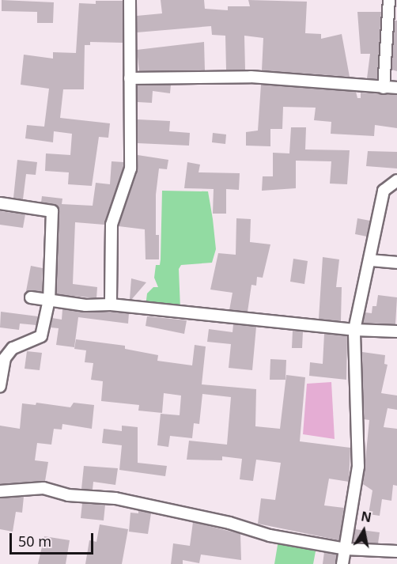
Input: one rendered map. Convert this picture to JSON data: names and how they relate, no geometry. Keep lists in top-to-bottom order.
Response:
{
  "scale_bar": "50 m",
  "north": "top"
}
